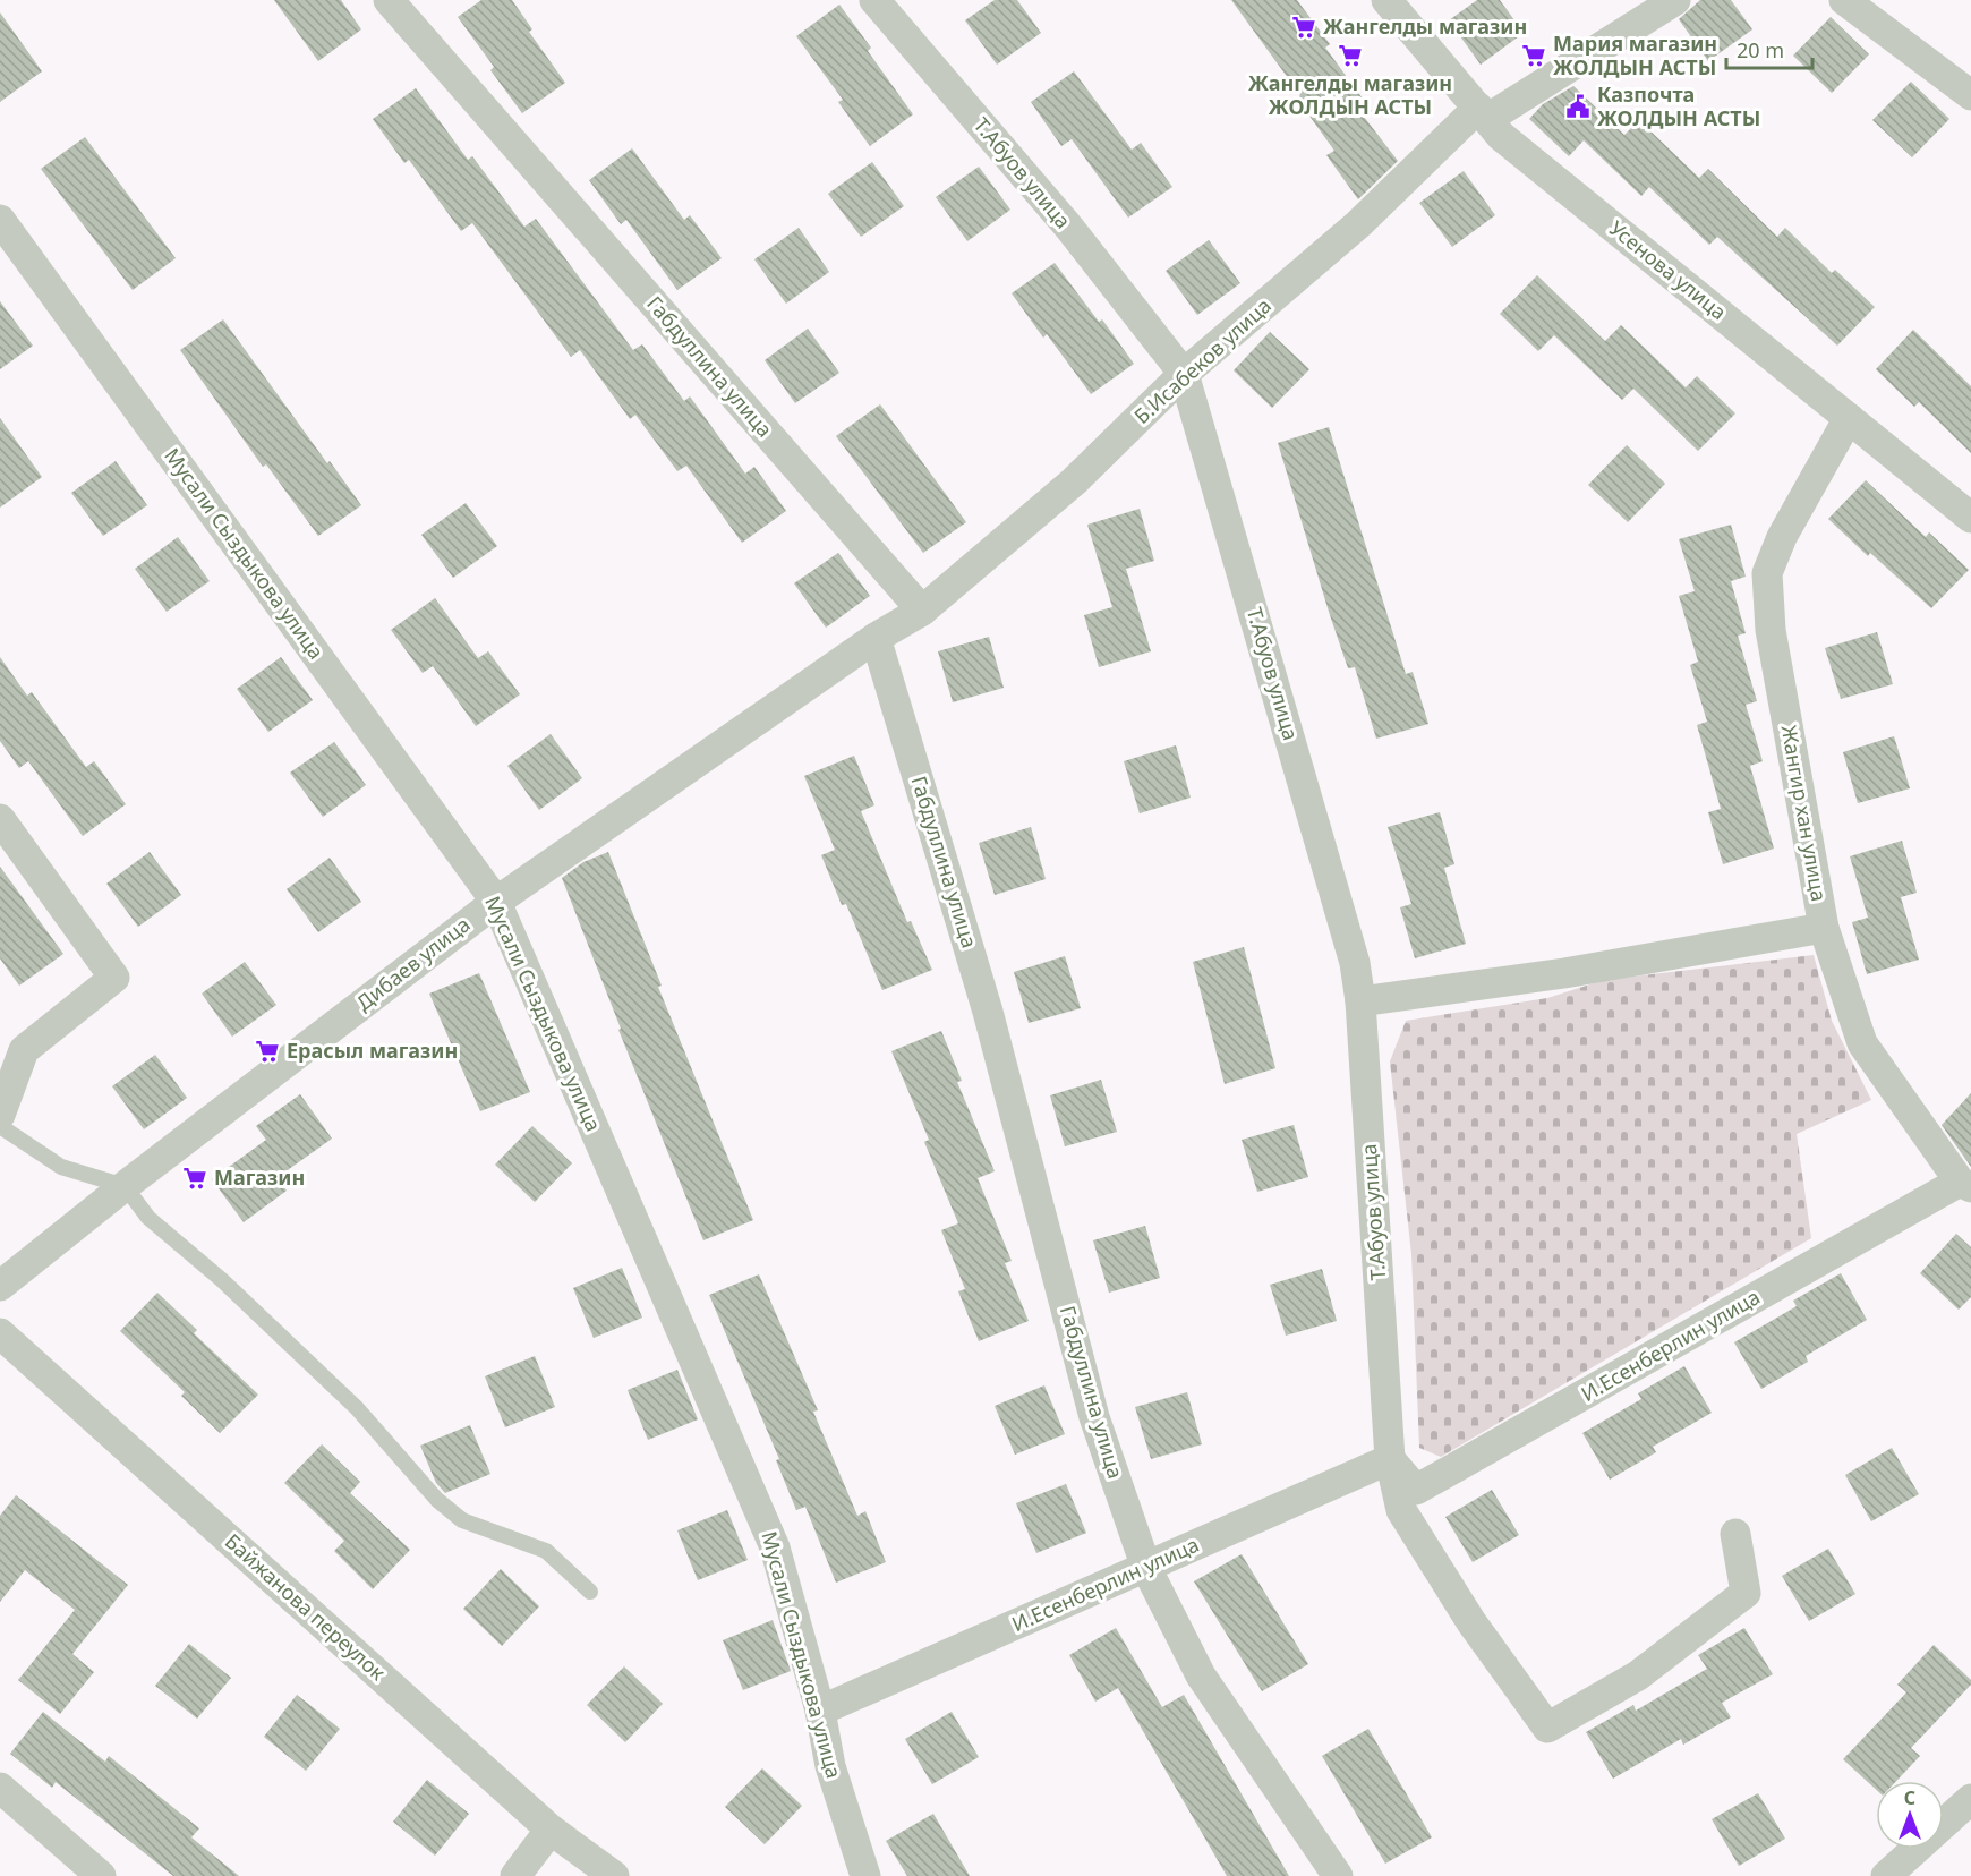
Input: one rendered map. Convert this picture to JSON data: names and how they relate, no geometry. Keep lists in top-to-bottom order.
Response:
{
  "streets": {
    "street": [
      "Т.Абуов улица",
      "Усенова улица",
      "Б.Исабеков улица",
      "Габдуллина улица",
      "Мусали Сыздыкова улица",
      "Жангир хан улица",
      "Дибаев улица",
      "И.Есенберлин улица",
      "Байжанова переулок"
    ]
  },
  "crossings": [
    ["Т.Абуов улица", "Б.Исабеков улица"],
    ["Т.Абуов улица", "И.Есенберлин улица"],
    ["Усенова улица", "Б.Исабеков улица"],
    ["Усенова улица", "Жангир хан улица"],
    ["Б.Исабеков улица", "Габдуллина улица"],
    ["Габдуллина улица", "Дибаев улица"],
    ["Габдуллина улица", "И.Есенберлин улица"],
    ["Мусали Сыздыкова улица", "Дибаев улица"],
    ["Мусали Сыздыкова улица", "И.Есенберлин улица"],
    ["Жангир хан улица", "И.Есенберлин улица"]
  ],
  "places": {
    "supermarket": [
      "Жангелды магазин",
      "Жангелды магазин ЖОЛДЫН АСТЫ",
      "Мария магазин ЖОЛДЫН АСТЫ",
      "Ерасыл магазин",
      "Магазин"
    ],
    "public building": ["Казпочта ЖОЛДЫН АСТЫ"]
  },
  "scale_bar": "20 m",
  "north": "top"
}
